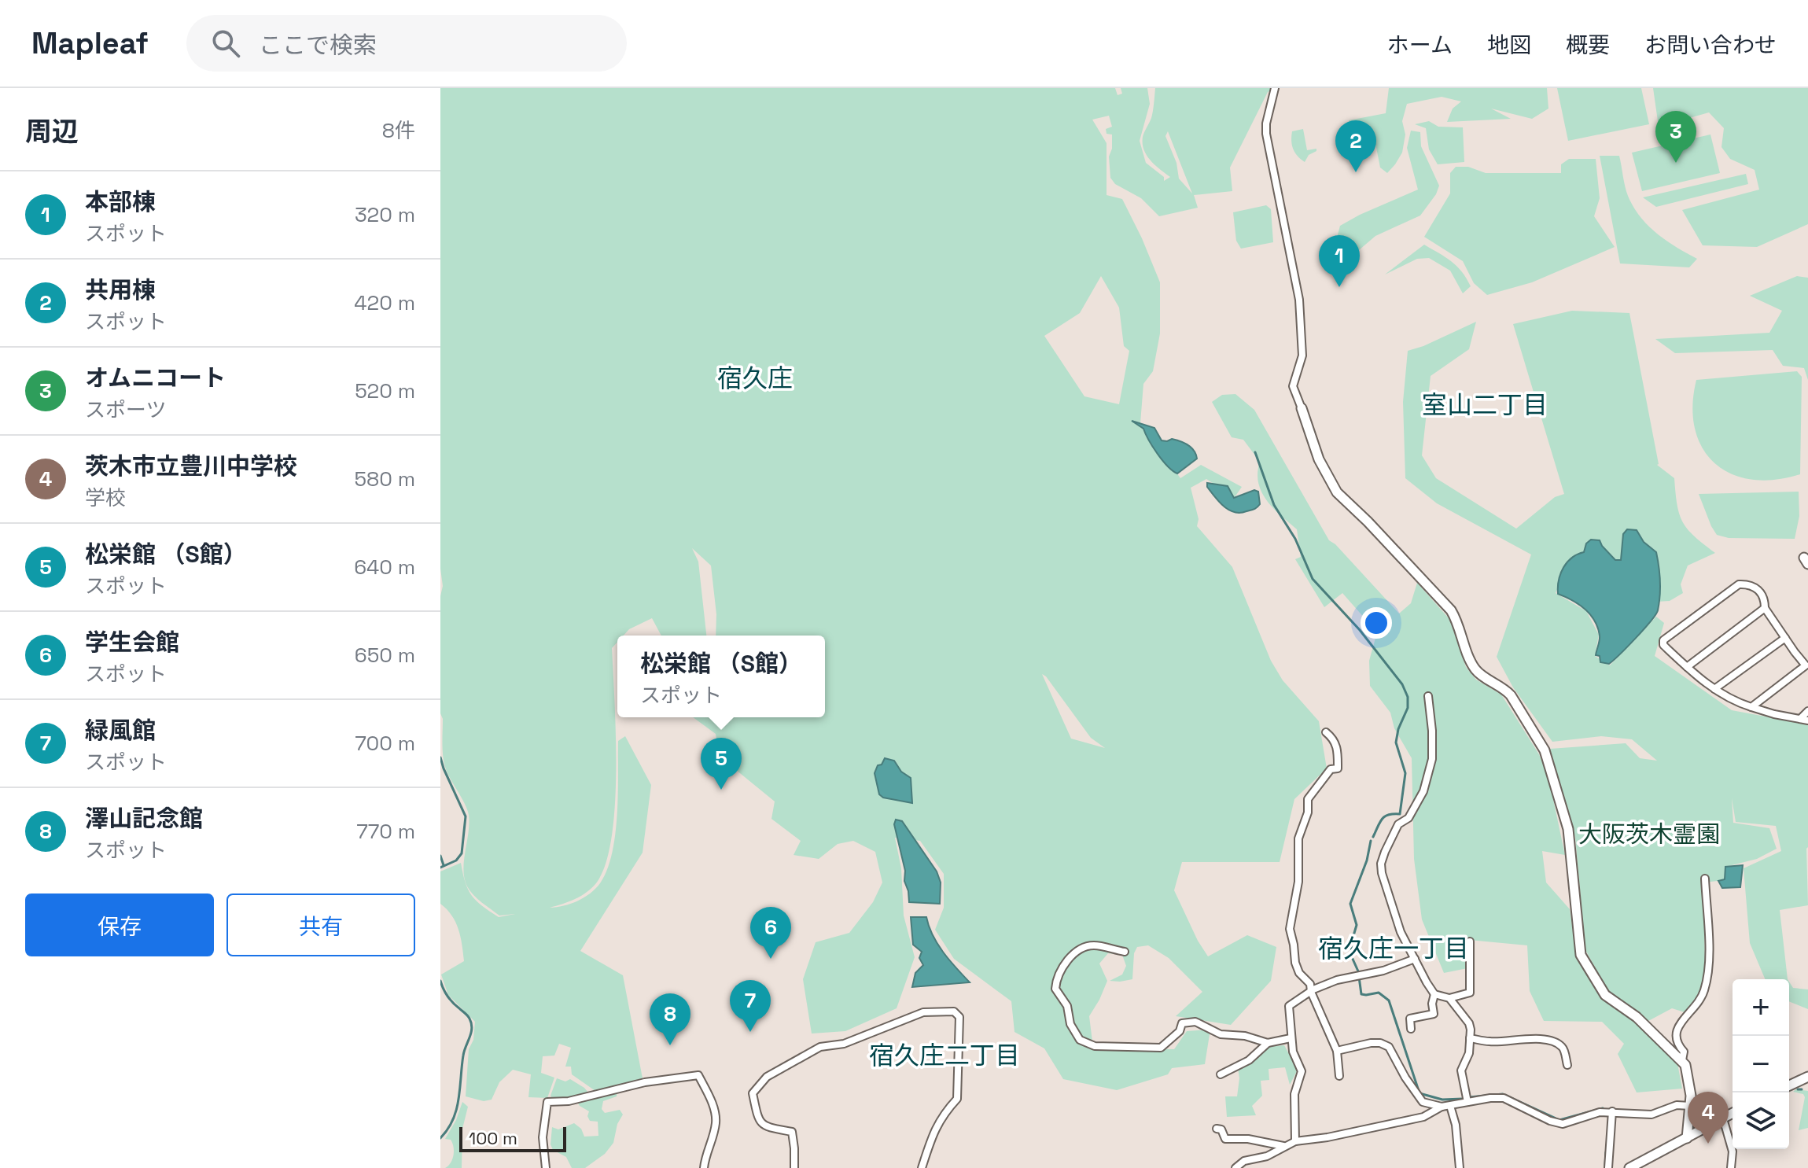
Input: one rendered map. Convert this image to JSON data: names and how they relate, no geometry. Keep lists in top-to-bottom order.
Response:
{
  "districts": [
    "宿久庄",
    "室山二丁目",
    "宿久庄一丁目",
    "宿久庄二丁目"
  ],
  "parks": ["大阪茨木霊園"],
  "scale_bar": "100 m",
  "page": {
    "header": "Mapleaf",
    "search": "ここで検索",
    "nav": [
      "ホーム",
      "地図",
      "概要",
      "お問い合わせ"
    ],
    "heading": ["周辺", "8件"],
    "pins": [
      "3",
      "2",
      "1",
      "5",
      "6",
      "7",
      "8",
      "4"
    ],
    "list": [
      {
        "mark": "1",
        "name": "本部棟",
        "note": "スポット",
        "value": "320 m"
      },
      {
        "mark": "2",
        "name": "共用棟",
        "note": "スポット",
        "value": "420 m"
      },
      {
        "mark": "3",
        "name": "オムニコート",
        "note": "スポーツ",
        "value": "520 m"
      },
      {
        "mark": "4",
        "name": "茨木市立豊川中学校",
        "note": "学校",
        "value": "580 m"
      },
      {
        "mark": "5",
        "name": "松栄館 （S館）",
        "note": "スポット",
        "value": "640 m"
      },
      {
        "mark": "6",
        "name": "学生会館",
        "note": "スポット",
        "value": "650 m"
      },
      {
        "mark": "7",
        "name": "緑風館",
        "note": "スポット",
        "value": "700 m"
      },
      {
        "mark": "8",
        "name": "澤山記念館",
        "note": "スポット",
        "value": "770 m"
      }
    ],
    "popup": ["松栄館 （S館）", "スポット"],
    "buttons": ["保存", "共有"],
    "map_buttons": ["+", "−"],
    "scale": "100 m"
  }
}
